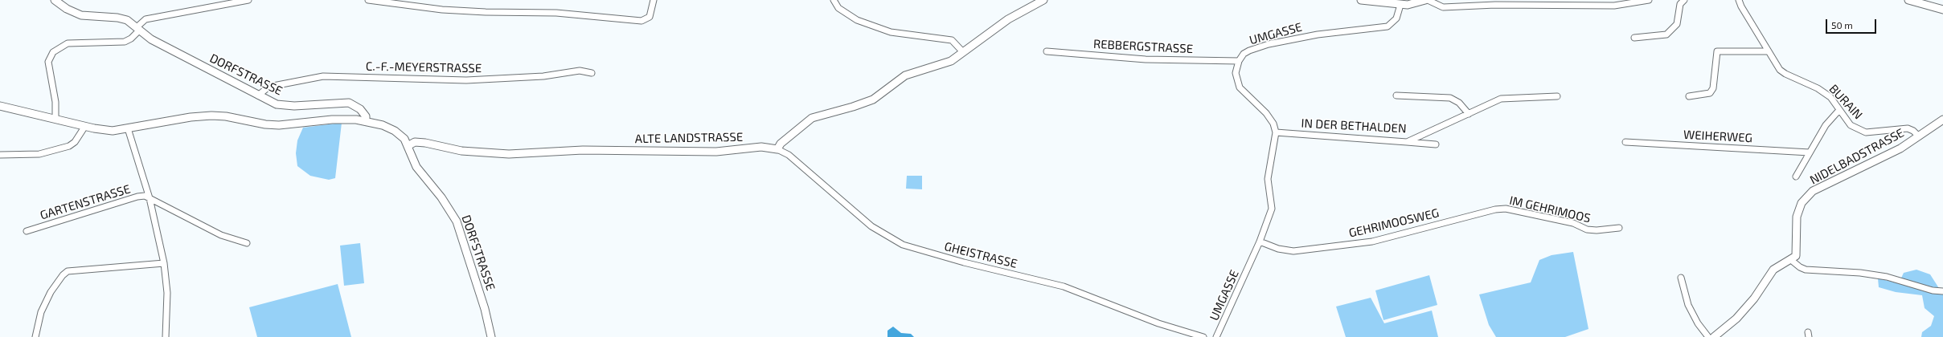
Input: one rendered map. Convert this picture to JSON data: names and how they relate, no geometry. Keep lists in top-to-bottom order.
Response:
{
  "streets": {
    "street": [
      "UMGASSE",
      "REBBERGSTRASSE",
      "C.-F.-MEYERSTRASSE",
      "DORFSTRASSE",
      "BURAIN",
      "IN DER BETHALDEN",
      "WEIHERWEG",
      "ALTE LANDSTRASSE",
      "NIDELBADSTRASSE",
      "GARTENSTRASSE",
      "IM GEHRIMOOS",
      "GEHRIMOOSWEG",
      "GHEISTRASSE"
    ]
  },
  "crossings": [
    ["UMGASSE", "REBBERGSTRASSE"],
    ["UMGASSE", "IN DER BETHALDEN"],
    ["UMGASSE", "GEHRIMOOSWEG"],
    ["C.-F.-MEYERSTRASSE", "DORFSTRASSE"],
    ["DORFSTRASSE", "ALTE LANDSTRASSE"],
    ["BURAIN", "NIDELBADSTRASSE"],
    ["ALTE LANDSTRASSE", "GHEISTRASSE"],
    ["IM GEHRIMOOS", "GEHRIMOOSWEG"]
  ],
  "scale_bar": "50 m"
}
